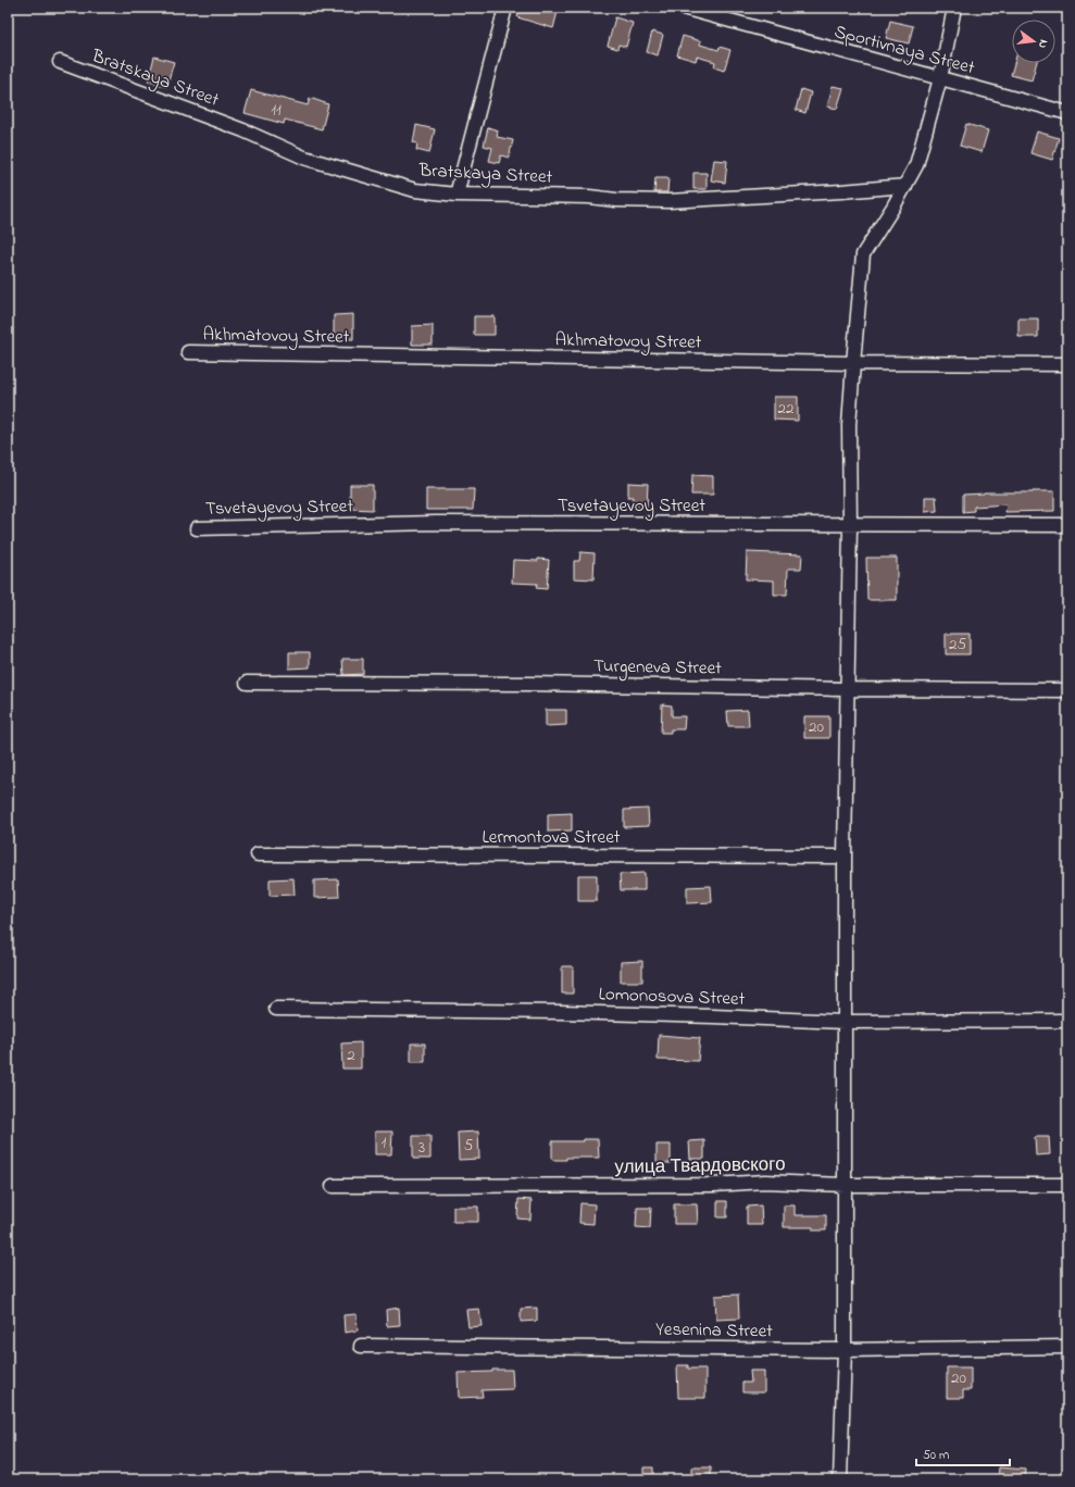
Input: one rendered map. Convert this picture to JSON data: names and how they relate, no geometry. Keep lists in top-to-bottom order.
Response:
{
  "streets": {
    "street": [
      "Sportivnaya Street",
      "Bratskaya Street",
      "Akhmatovoy Street",
      "Tsvetayevoy Street",
      "Turgeneva Street",
      "Lermontova Street",
      "Lomonosova Street",
      "улица Твардовского",
      "Yesenina Street"
    ]
  },
  "house_numbers": [
    "11",
    "22",
    "25",
    "20",
    "2",
    "1",
    "5",
    "3",
    "20"
  ],
  "scale_bar": "50 m",
  "north": "right"
}
